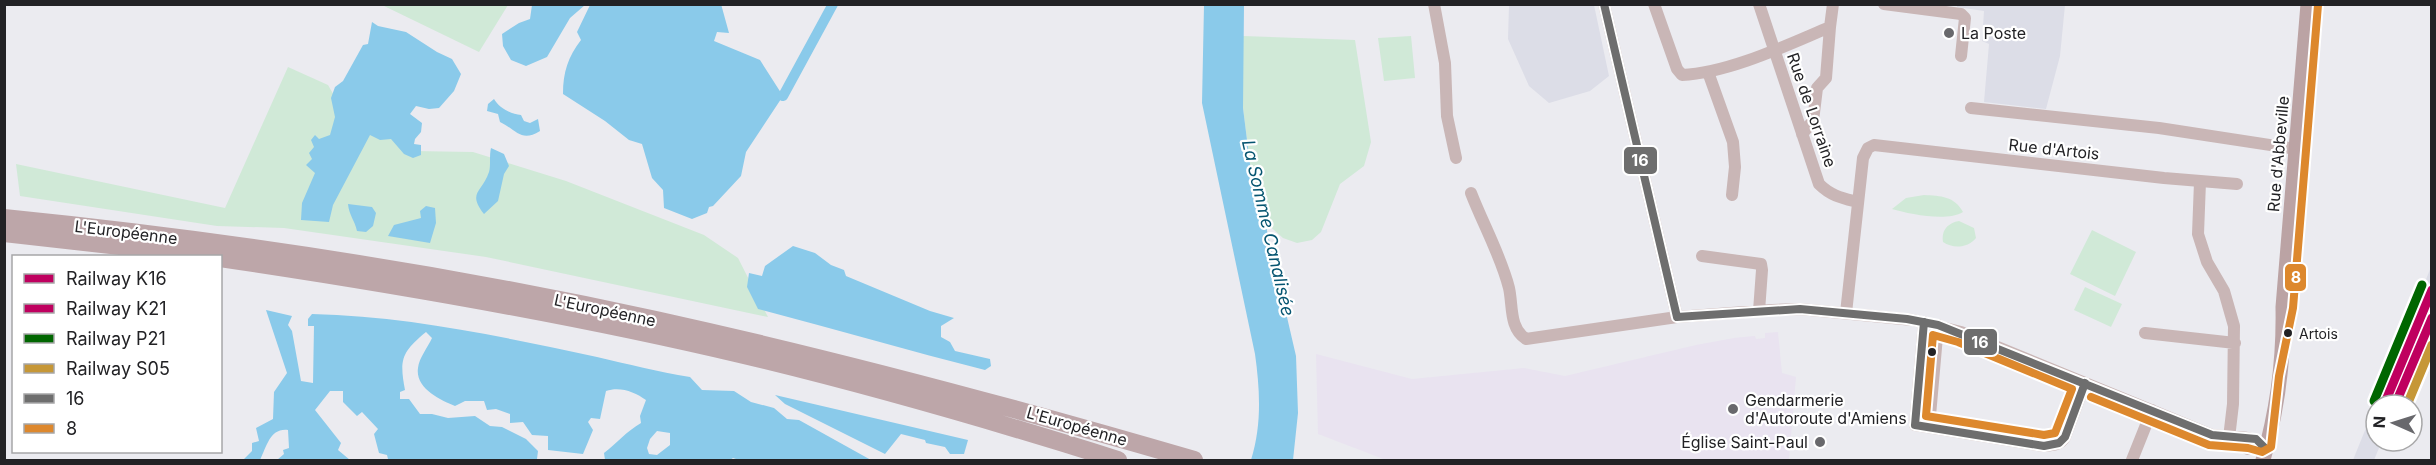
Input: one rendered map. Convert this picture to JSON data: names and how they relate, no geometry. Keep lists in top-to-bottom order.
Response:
{
  "streets": {
    "highway": ["L'Européenne"],
    "main road": ["Rue d'Abbeville"],
    "street": ["Rue de Lorraine", "Rue d'Artois"]
  },
  "crossings": [
    ["Rue de Lorraine", "Rue d'Artois"]
  ],
  "water": ["La Somme Canalisée"],
  "places": [
    "La Poste",
    "Artois",
    "Gendarmerie d'Autoroute d'Amiens",
    "Église Saint-Paul"
  ],
  "lines": [
    "transit line 16",
    "transit line 8",
    "rail line P21",
    "rail line K16",
    "rail line K21",
    "rail line S05"
  ],
  "legend": [
    "Railway K16",
    "Railway K21",
    "Railway P21",
    "Railway S05",
    "16",
    "8"
  ],
  "north": "left"
}
